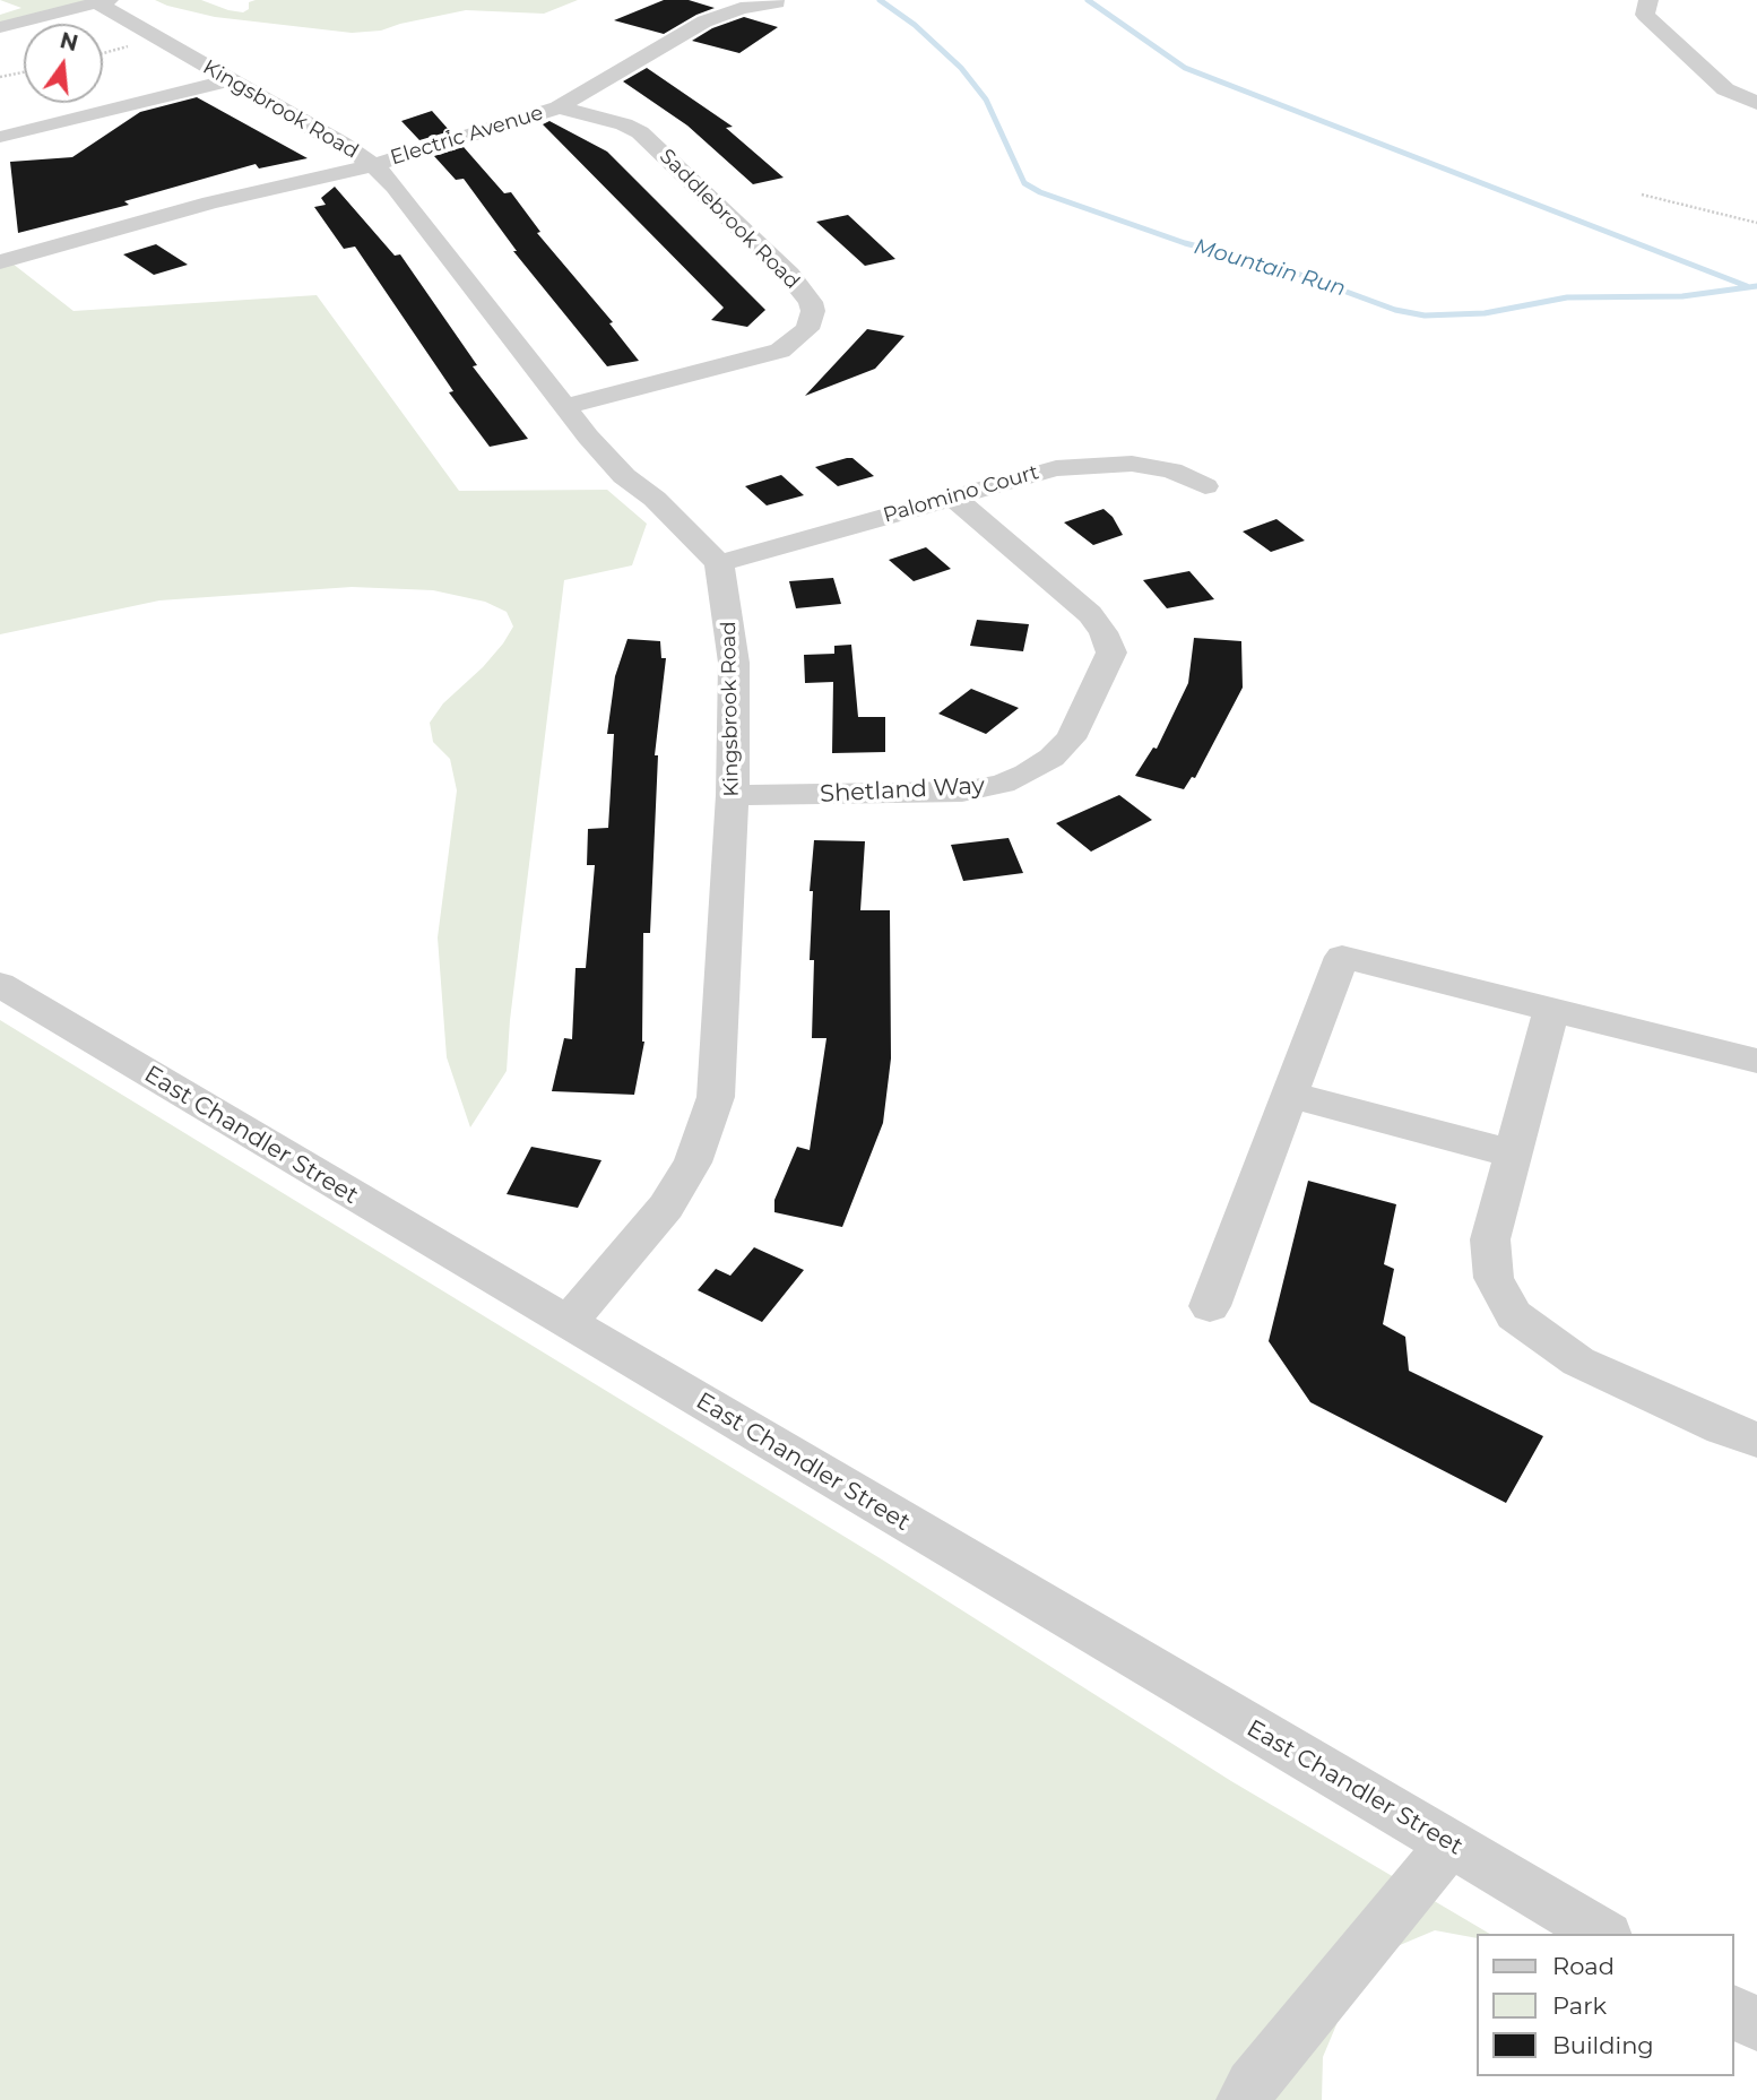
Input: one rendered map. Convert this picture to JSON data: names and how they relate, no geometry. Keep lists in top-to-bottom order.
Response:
{
  "streets": {
    "street": [
      "Kingsbrook Road",
      "Electric Avenue",
      "Saddlebrook Road",
      "Palomino Court",
      "Shetland Way",
      "East Chandler Street"
    ]
  },
  "crossings": [
    ["Kingsbrook Road", "Electric Avenue"],
    ["Kingsbrook Road", "Saddlebrook Road"],
    ["Kingsbrook Road", "Palomino Court"],
    ["Kingsbrook Road", "Shetland Way"],
    ["Kingsbrook Road", "East Chandler Street"],
    ["Electric Avenue", "Saddlebrook Road"],
    ["Palomino Court", "Shetland Way"]
  ],
  "water": ["Mountain Run"],
  "legend": ["Road", "Park", "Building"],
  "north": "top"
}
